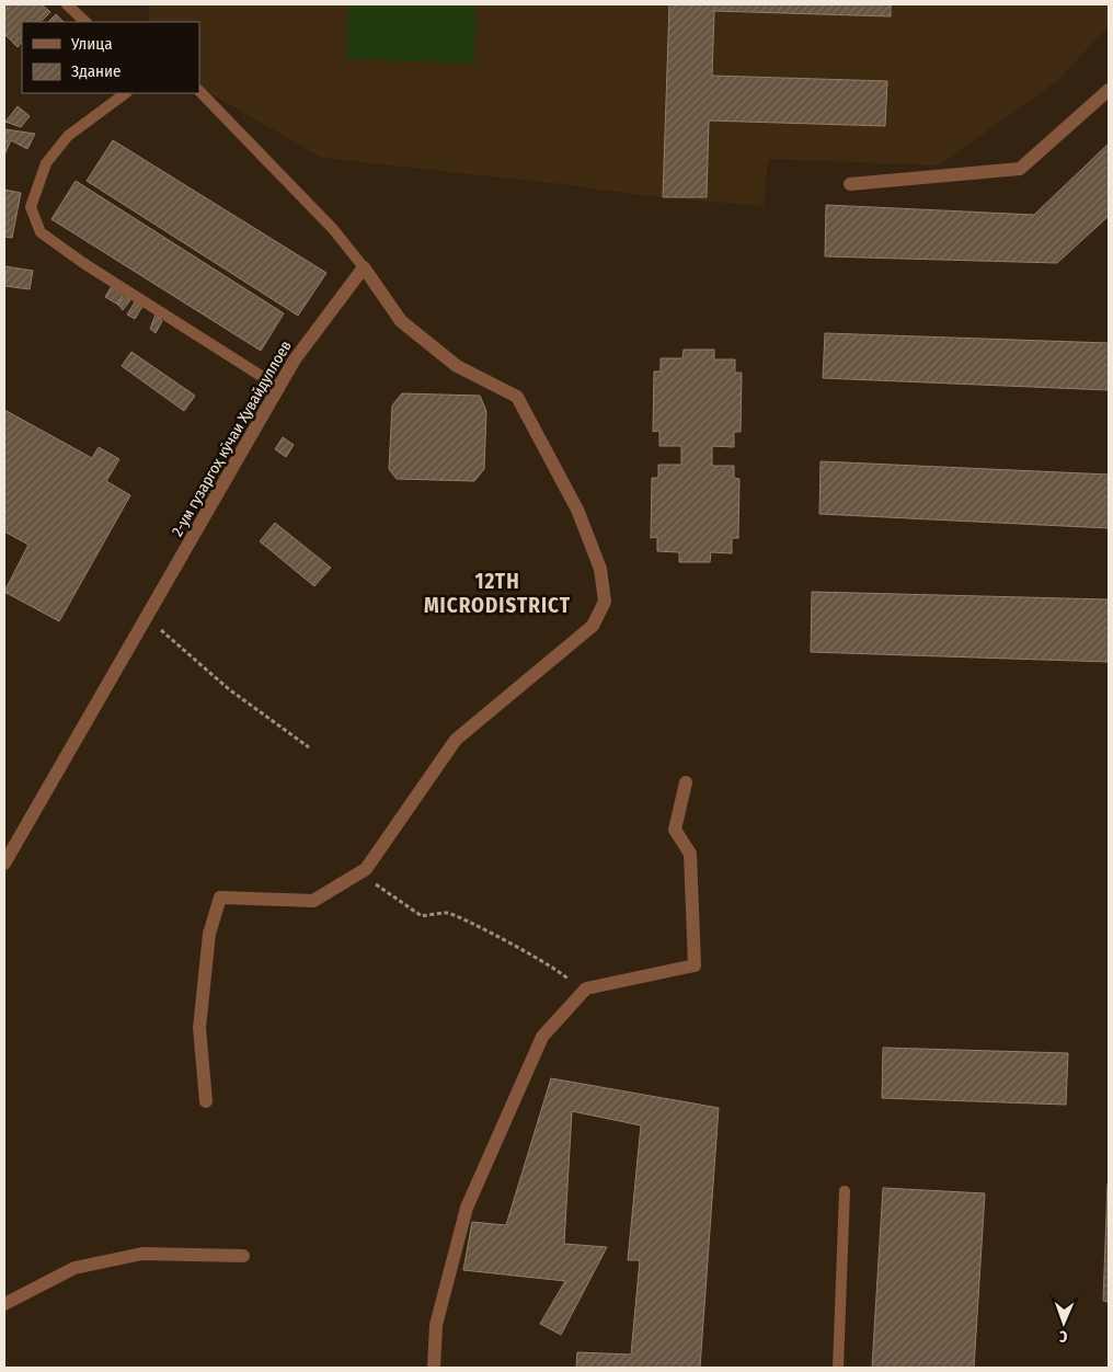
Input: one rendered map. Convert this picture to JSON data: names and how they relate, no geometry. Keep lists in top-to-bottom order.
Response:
{
  "streets": {
    "street": ["2-ум гузаргоҳ кӯчаи Ҳувайдуллоев"]
  },
  "districts": ["12TH MICRODISTRICT"],
  "legend": ["Улица", "Здание"],
  "north": "bottom"
}
